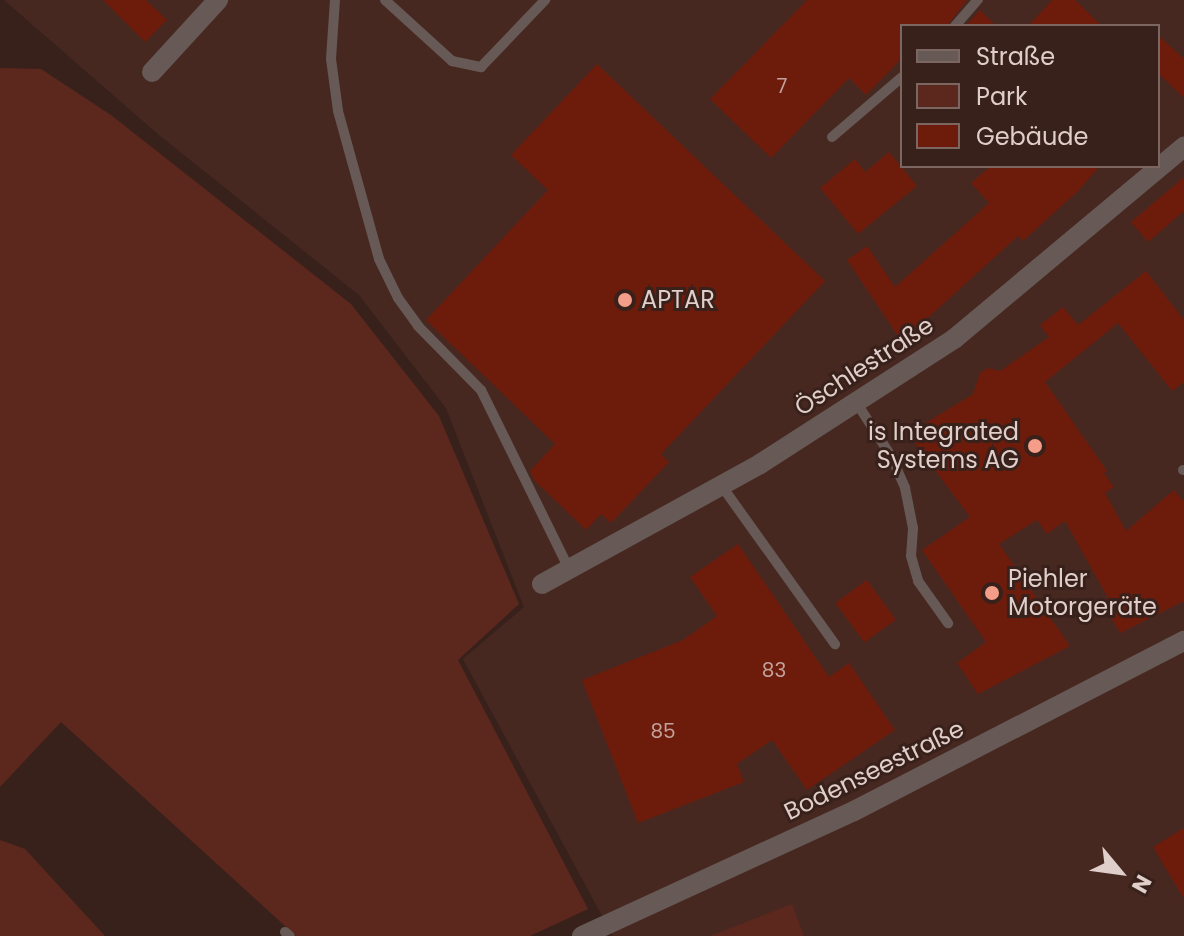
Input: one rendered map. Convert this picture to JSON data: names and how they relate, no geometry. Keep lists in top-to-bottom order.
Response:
{
  "streets": {
    "street": ["Öschlestraße", "Bodenseestraße"]
  },
  "places": ["APTAR", "is Integrated Systems AG", "Piehler Motorgeräte"],
  "house_numbers": ["7", "83", "85"],
  "legend": ["Straße", "Park", "Gebäude"],
  "north": "bottom right"
}
